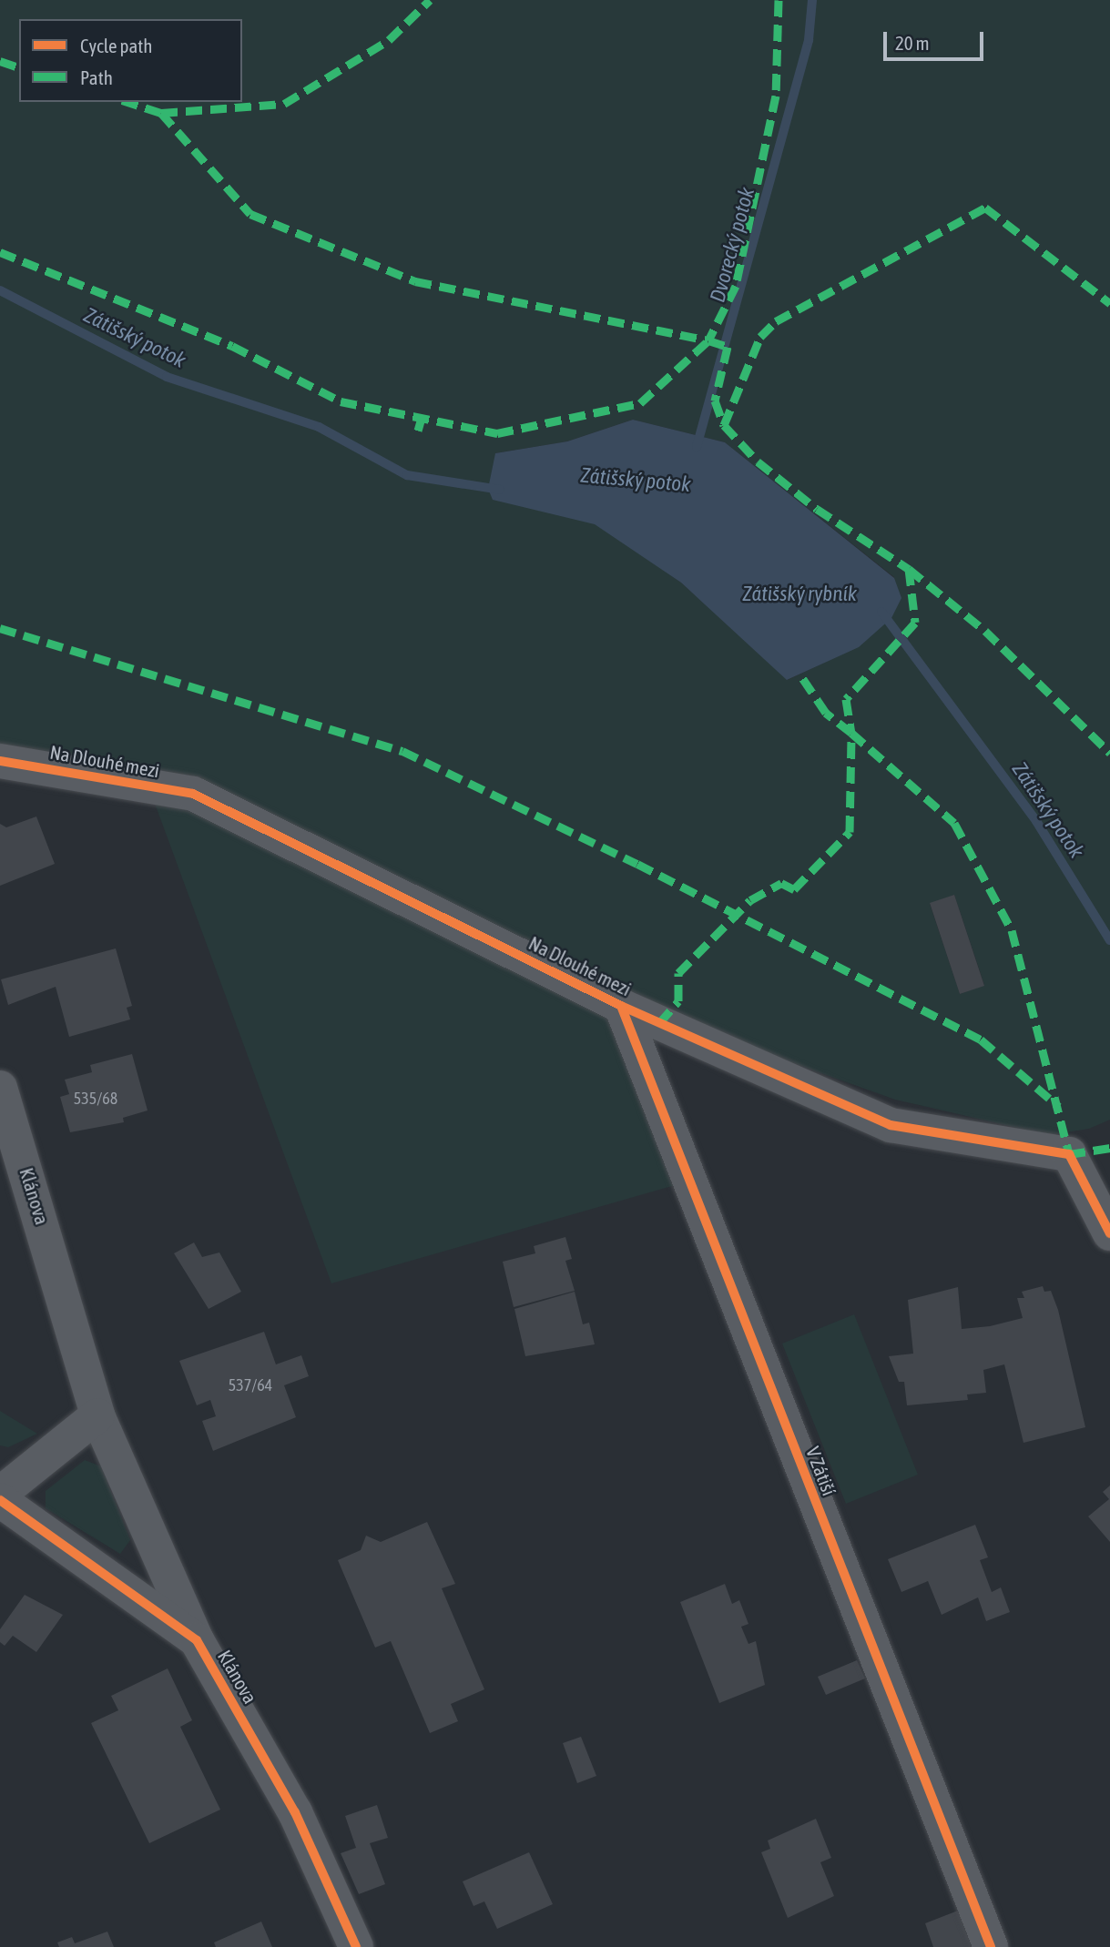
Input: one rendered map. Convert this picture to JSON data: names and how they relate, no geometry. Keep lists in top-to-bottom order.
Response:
{
  "streets": {
    "street": ["Na Dlouhé mezi", "Klánova", "V Zátiší"]
  },
  "crossings": [
    ["Na Dlouhé mezi", "V Zátiší"]
  ],
  "water": ["Dvorecký potok", "Zátišský potok", "Zátišský rybník"],
  "house_numbers": ["535/68", "537/64"],
  "legend": ["Cycle path", "Path"],
  "scale_bar": "20 m"
}
